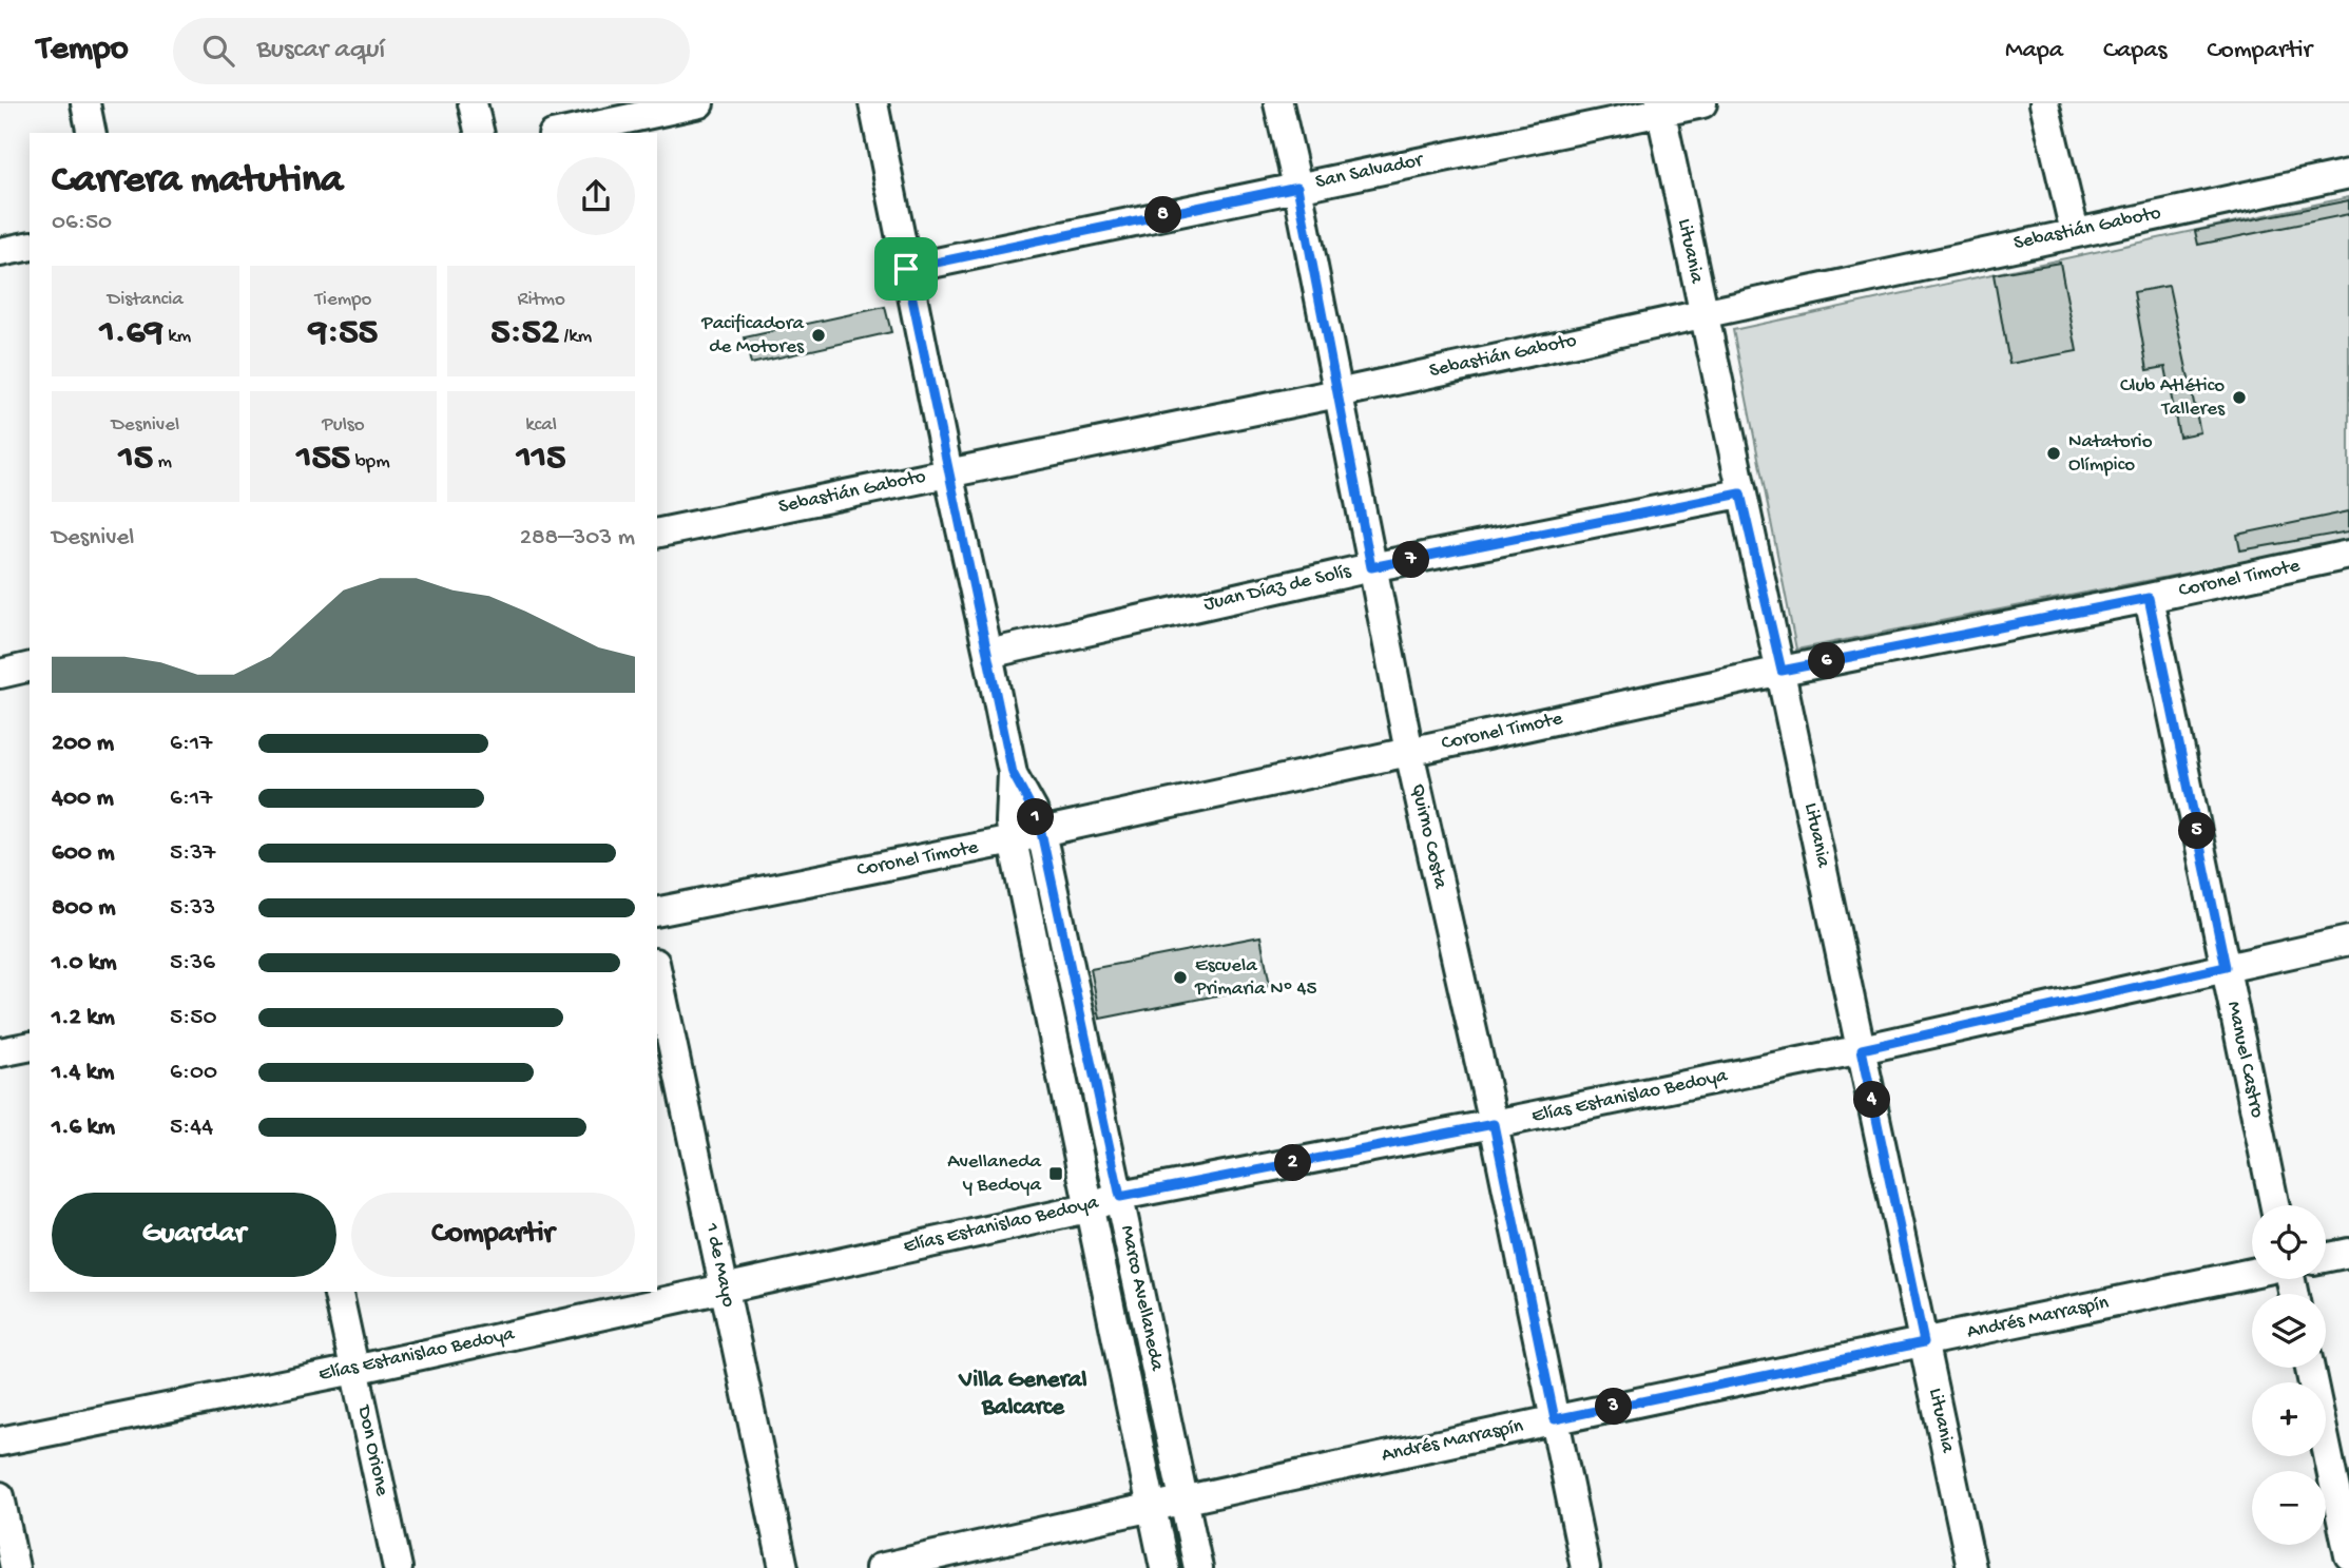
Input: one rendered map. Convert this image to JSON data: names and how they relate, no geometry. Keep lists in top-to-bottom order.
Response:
{
  "streets": {
    "street": [
      "San Salvador",
      "Sebastián Gaboto",
      "Lituania",
      "Coronel Timote",
      "Juan Díaz de Solís",
      "Quirno Costa",
      "Manuel Castro",
      "Elías Estanislao Bedoya",
      "1 de Mayo",
      "Marco Avellaneda",
      "Andrés Marraspín",
      "Don Orione"
    ]
  },
  "crossings": [
    ["San Salvador", "Lituania"],
    ["San Salvador", "Quirno Costa"],
    ["San Salvador", "Marco Avellaneda"],
    ["Sebastián Gaboto", "Lituania"],
    ["Sebastián Gaboto", "Quirno Costa"],
    ["Sebastián Gaboto", "Marco Avellaneda"],
    ["Lituania", "Coronel Timote"],
    ["Lituania", "Juan Díaz de Solís"],
    ["Lituania", "Elías Estanislao Bedoya"],
    ["Lituania", "Andrés Marraspín"],
    ["Coronel Timote", "Quirno Costa"],
    ["Coronel Timote", "Manuel Castro"],
    ["Coronel Timote", "Marco Avellaneda"],
    ["Juan Díaz de Solís", "Quirno Costa"],
    ["Juan Díaz de Solís", "Marco Avellaneda"],
    ["Quirno Costa", "Elías Estanislao Bedoya"],
    ["Quirno Costa", "Andrés Marraspín"],
    ["Manuel Castro", "Elías Estanislao Bedoya"],
    ["Elías Estanislao Bedoya", "1 de Mayo"],
    ["Elías Estanislao Bedoya", "Marco Avellaneda"],
    ["Elías Estanislao Bedoya", "Don Orione"],
    ["Marco Avellaneda", "Andrés Marraspín"]
  ],
  "districts": ["Villa General Balcarce"],
  "places": {
    "other": [
      "Pacificadora de Motores",
      "Club Atlético Talleres",
      "Natatorio Olímpico",
      "Escuela Primaria Nº 45"
    ],
    "transit": ["Avellaneda y Bedoya"]
  },
  "page": {
    "header": "Tempo",
    "search": "Buscar aquí",
    "nav": ["Mapa", "Capas", "Compartir"],
    "heading": ["Carrera matutina", "06:50"],
    "pins": [
      "8",
      "7",
      "6",
      "1",
      "5",
      "4",
      "2",
      "3"
    ],
    "stats": [
      ["Distancia", "1.69 km"],
      ["Tiempo", "9:55"],
      ["Ritmo", "5:52 /km"],
      ["Desnivel", "15 m"],
      ["Pulso", "155 bpm"],
      ["kcal", "115"]
    ],
    "chart": ["Desnivel", "288–303 m"],
    "list": [
      {
        "name": "200 m",
        "note": "6:17"
      },
      {
        "name": "400 m",
        "note": "6:17"
      },
      {
        "name": "600 m",
        "note": "5:37"
      },
      {
        "name": "800 m",
        "note": "5:33"
      },
      {
        "name": "1.0 km",
        "note": "5:36"
      },
      {
        "name": "1.2 km",
        "note": "5:50"
      },
      {
        "name": "1.4 km",
        "note": "6:00"
      },
      {
        "name": "1.6 km",
        "note": "5:44"
      }
    ],
    "buttons": ["Guardar", "Compartir"],
    "map_buttons": ["+", "−"]
  }
}
